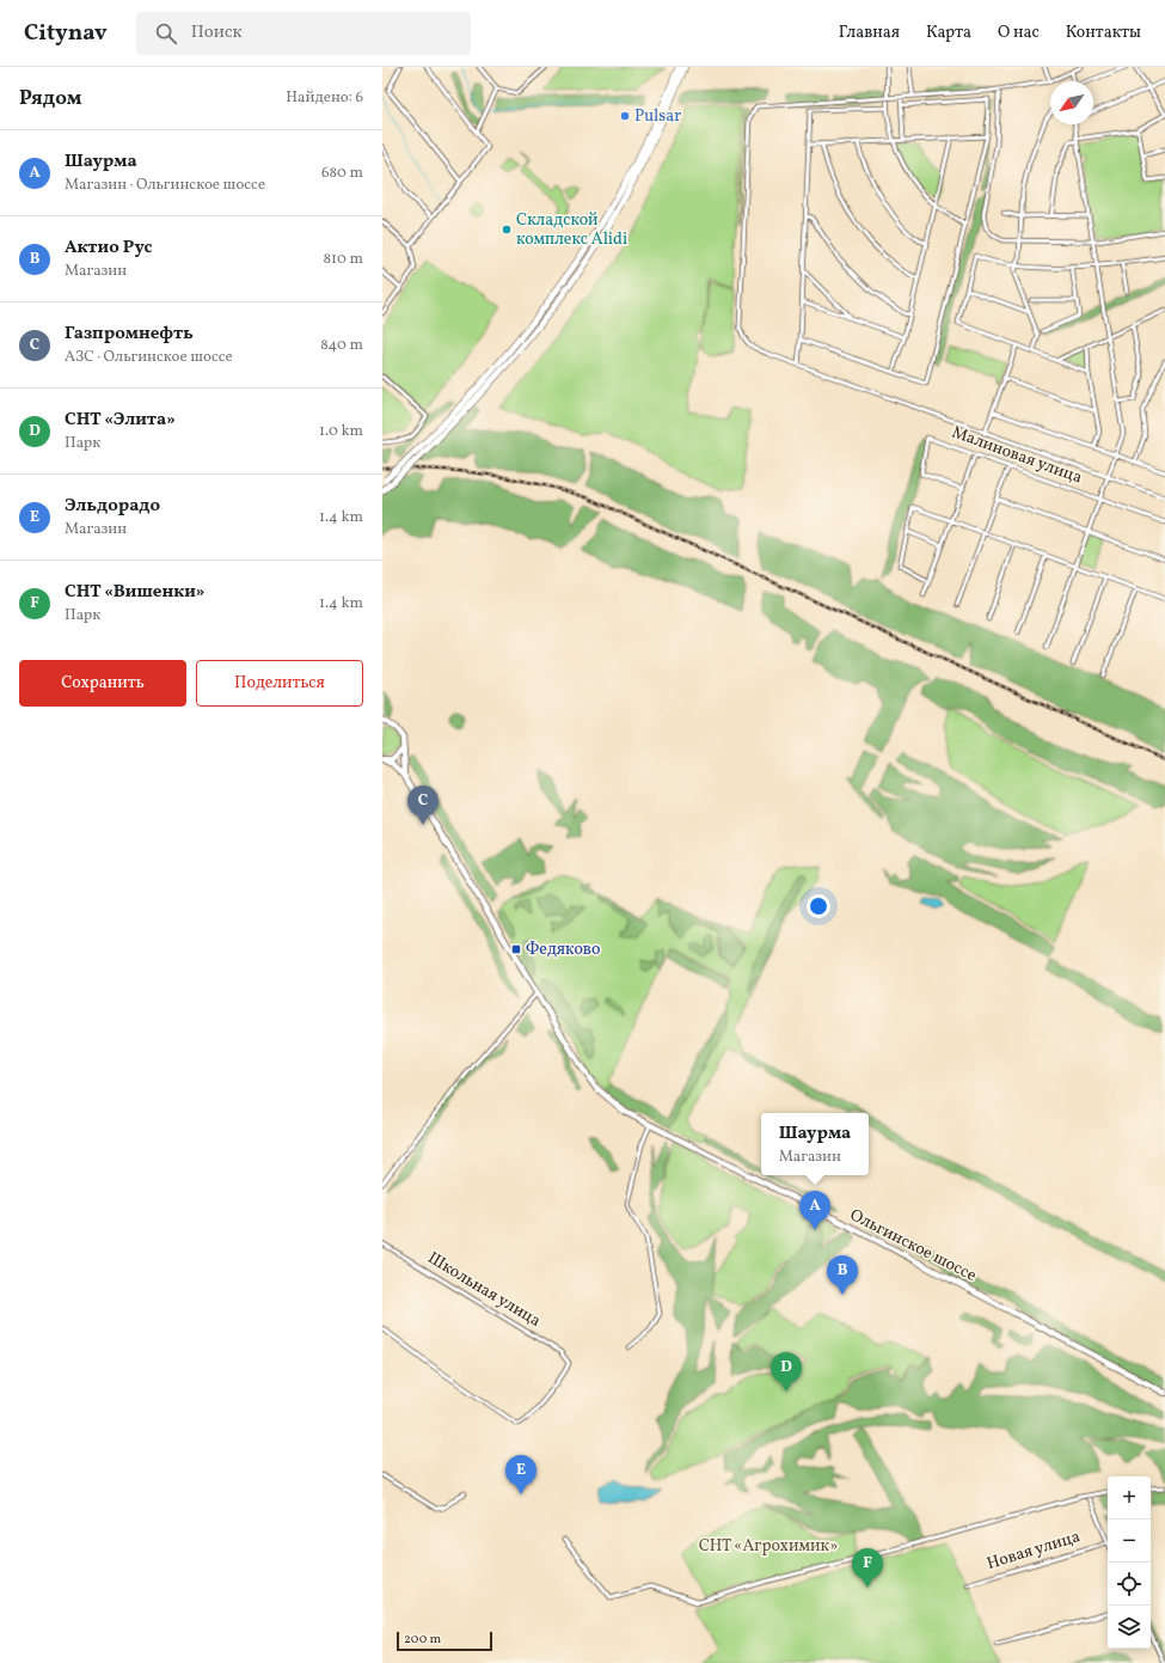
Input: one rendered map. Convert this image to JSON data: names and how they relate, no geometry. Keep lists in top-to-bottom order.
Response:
{
  "streets": {
    "main road": ["Ольгинское шоссе"],
    "street": ["Малиновая улица", "Школьная улица", "Новая улица"]
  },
  "parks": ["СНТ «Агрохимик»"],
  "places": {
    "other": ["Pulsar", "Складской комплекс Alidi"],
    "transit": ["Федяково"]
  },
  "scale_bar": "200 m",
  "north": "bottom left",
  "page": {
    "header": "Citynav",
    "search": "Поиск",
    "nav": [
      "Главная",
      "Карта",
      "О нас",
      "Контакты"
    ],
    "heading": ["Рядом", "Найдено: 6"],
    "list": [
      {
        "mark": "A",
        "name": "Шаурма",
        "note": "Магазин · Ольгинское шоссе",
        "value": "680 m"
      },
      {
        "mark": "B",
        "name": "Актио Рус",
        "note": "Магазин",
        "value": "810 m"
      },
      {
        "mark": "C",
        "name": "Газпромнефть",
        "note": "АЗС · Ольгинское шоссе",
        "value": "840 m"
      },
      {
        "mark": "D",
        "name": "СНТ «Элита»",
        "note": "Парк",
        "value": "1.0 km"
      },
      {
        "mark": "E",
        "name": "Эльдорадо",
        "note": "Магазин",
        "value": "1.4 km"
      },
      {
        "mark": "F",
        "name": "СНТ «Вишенки»",
        "note": "Парк",
        "value": "1.4 km"
      }
    ],
    "buttons": ["Сохранить", "Поделиться"],
    "pins": [
      "C",
      "A",
      "B",
      "D",
      "E",
      "F"
    ],
    "popup": ["Шаурма", "Магазин"],
    "map_buttons": ["+", "−"],
    "scale": "200 m"
  }
}
